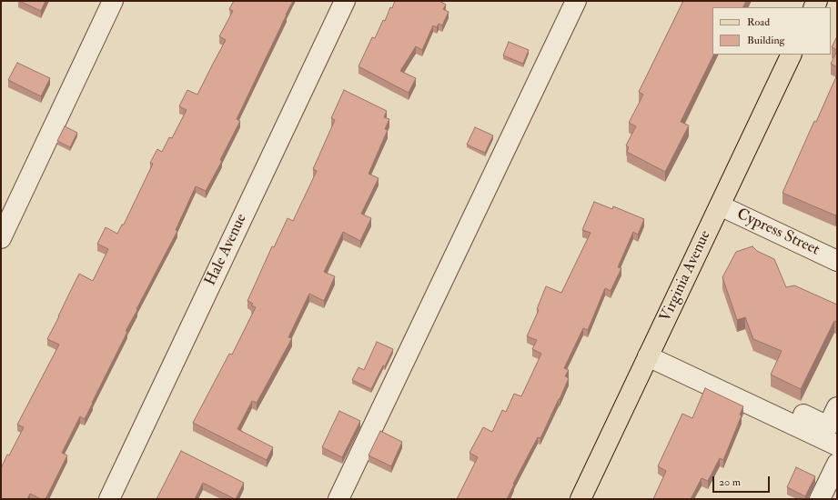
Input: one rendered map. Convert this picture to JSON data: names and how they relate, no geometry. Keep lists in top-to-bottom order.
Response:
{
  "streets": {
    "main road": ["Virginia Avenue"],
    "street": ["Cypress Street", "Hale Avenue"]
  },
  "crossings": [
    ["Cypress Street", "Virginia Avenue"]
  ],
  "legend": ["Road", "Building"],
  "scale_bar": "20 m"
}
